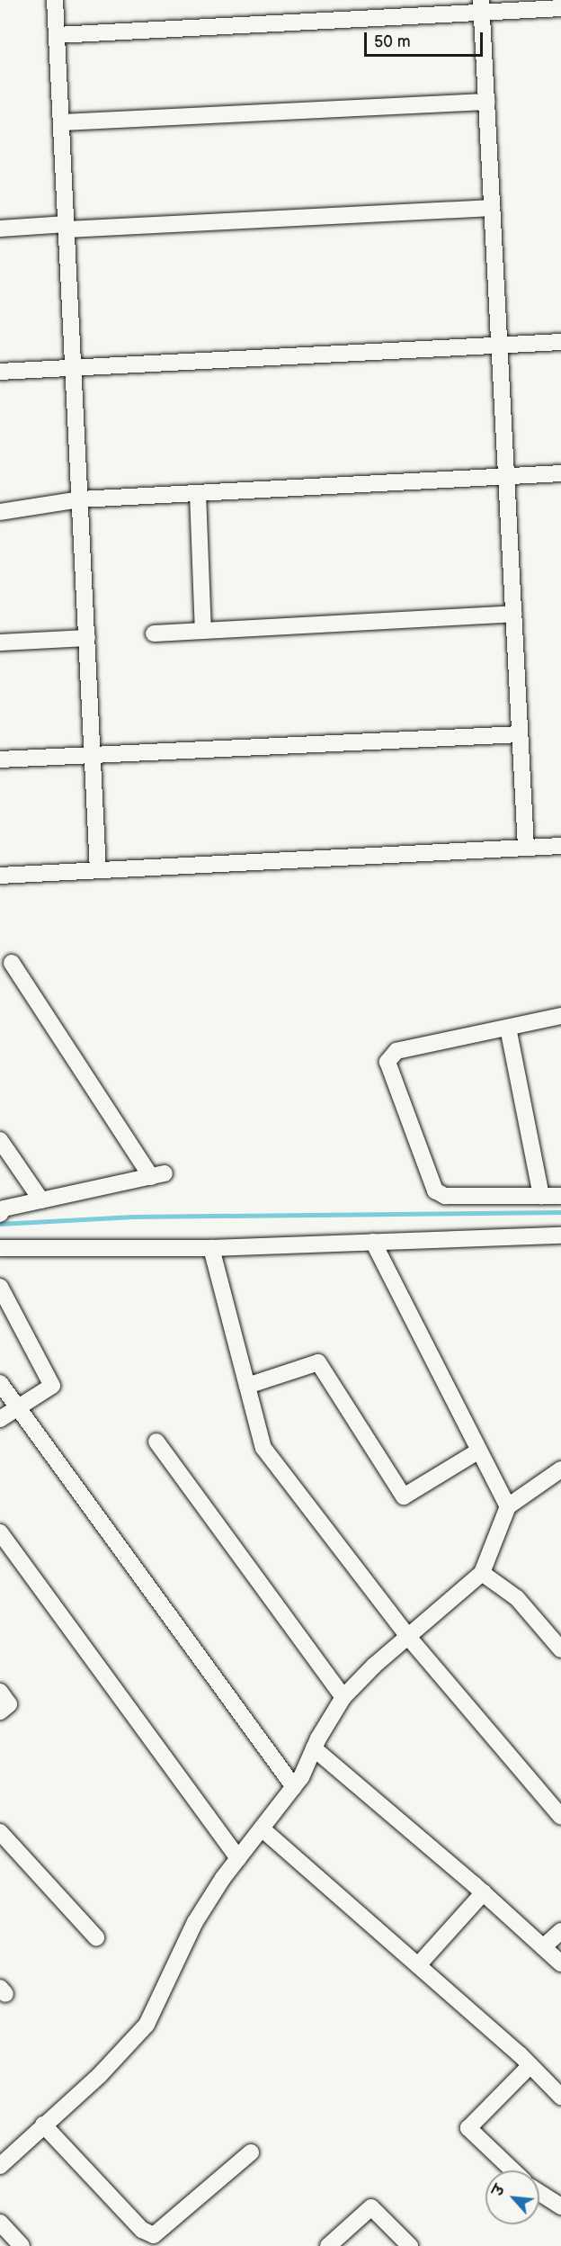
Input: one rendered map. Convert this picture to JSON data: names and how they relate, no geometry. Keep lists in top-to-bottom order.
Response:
{
  "scale_bar": "50 m",
  "north": "top left"
}
